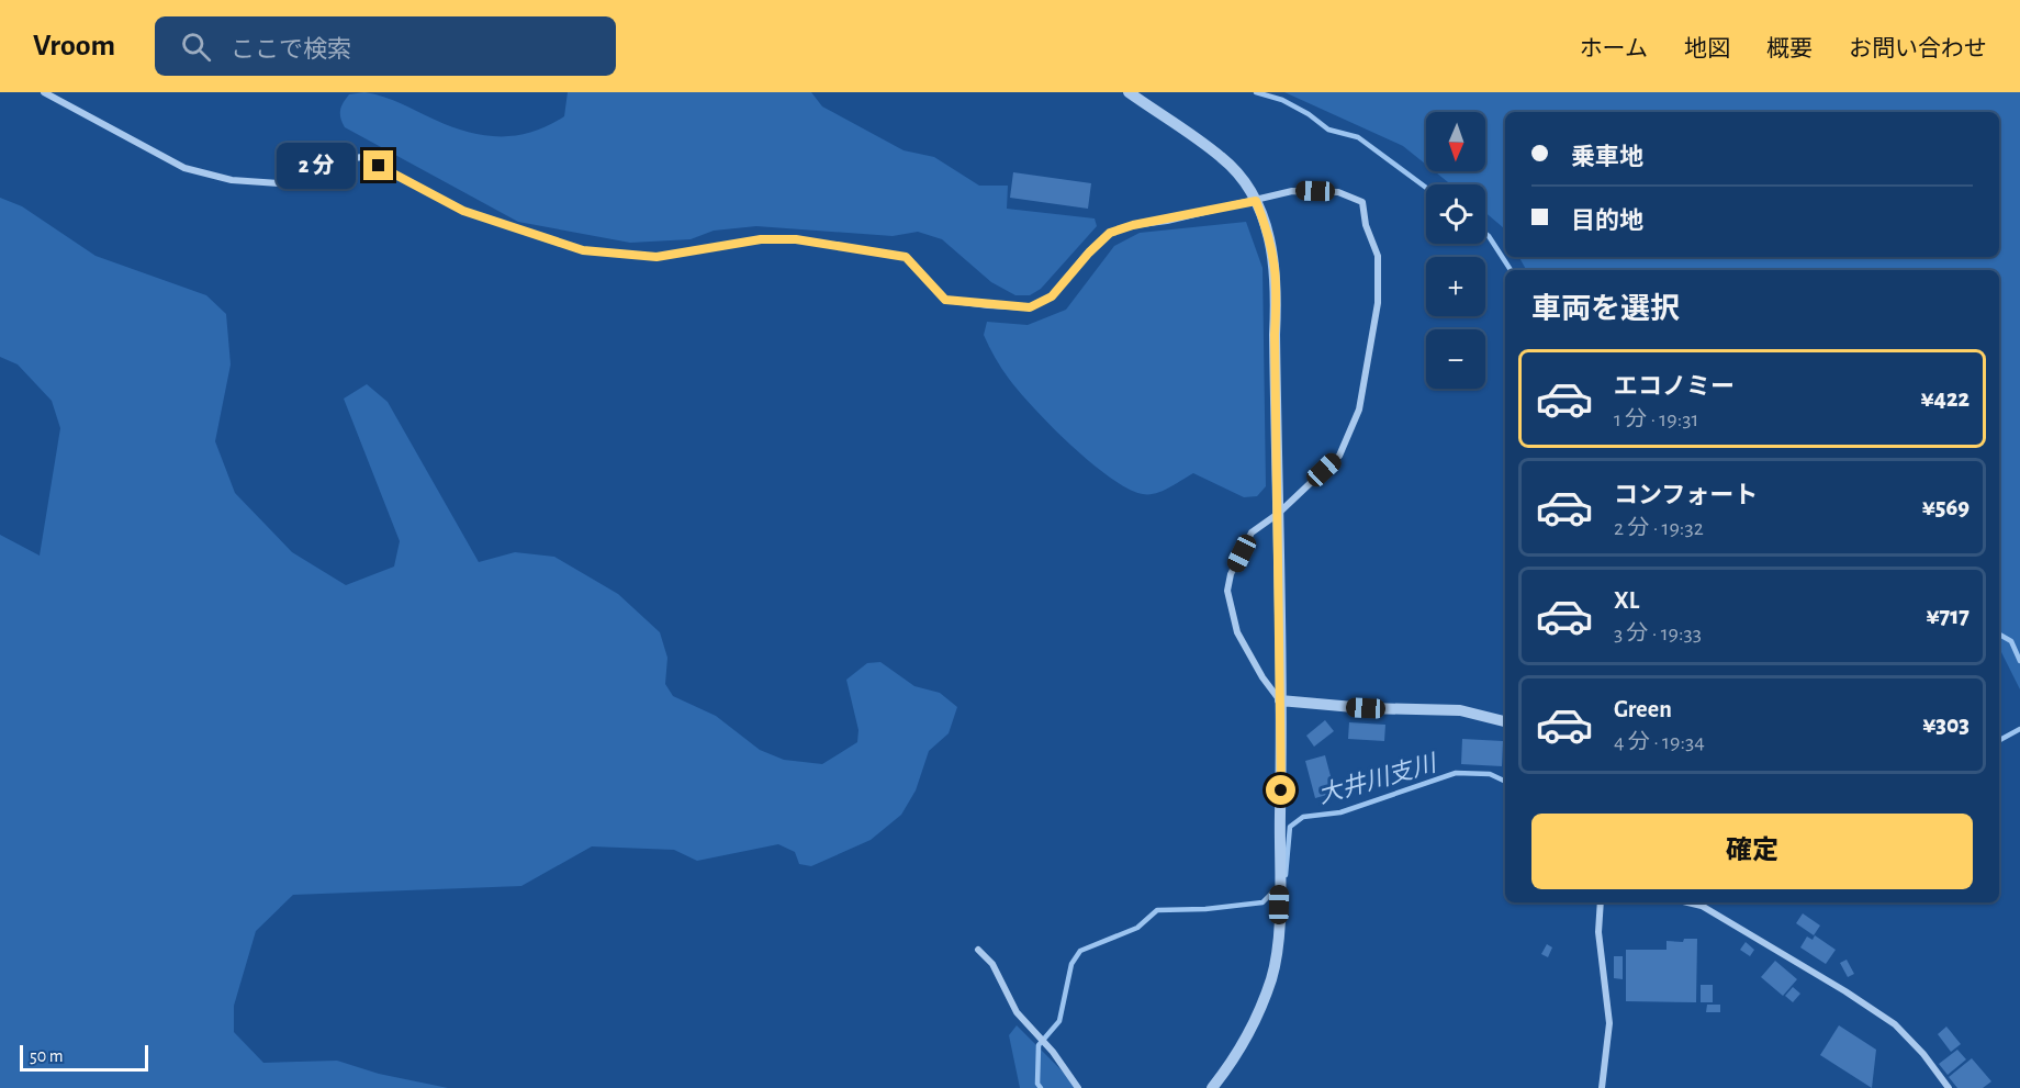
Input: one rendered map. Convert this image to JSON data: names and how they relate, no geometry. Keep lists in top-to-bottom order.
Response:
{
  "water": ["大井川支川"],
  "scale_bar": "50 m",
  "north": "bottom",
  "page": {
    "header": "Vroom",
    "search": "ここで検索",
    "nav": [
      "ホーム",
      "地図",
      "概要",
      "お問い合わせ"
    ],
    "map_buttons": ["+", "−"],
    "banner": ["乗車地", "目的地"],
    "bubble": "2 分",
    "heading": "車両を選択",
    "list": [
      {
        "name": "エコノミー",
        "note": "1 分 · 19:31",
        "value": "¥422"
      },
      {
        "name": "コンフォート",
        "note": "2 分 · 19:32",
        "value": "¥569"
      },
      {
        "name": "XL",
        "note": "3 分 · 19:33",
        "value": "¥717"
      },
      {
        "name": "Green",
        "note": "4 分 · 19:34",
        "value": "¥303"
      }
    ],
    "buttons": "確定",
    "scale": "50 m"
  }
}
